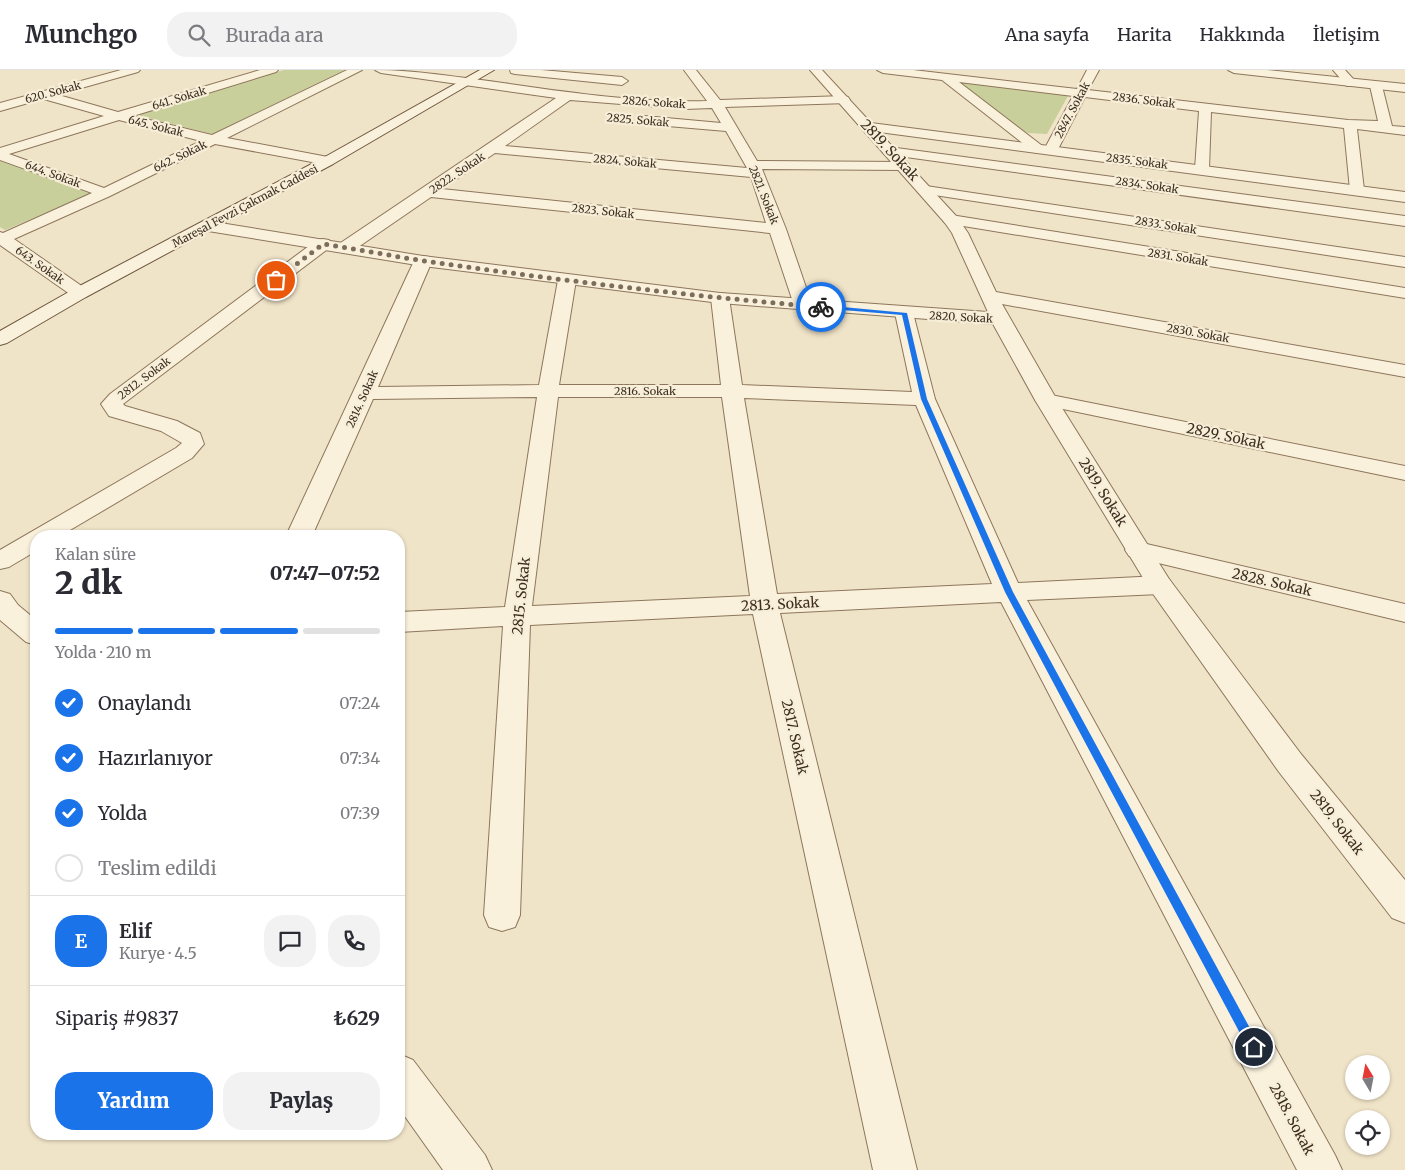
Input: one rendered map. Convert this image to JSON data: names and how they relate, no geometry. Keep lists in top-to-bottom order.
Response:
{
  "streets": {
    "street": [
      "620. Sokak",
      "641. Sokak",
      "2836. Sokak",
      "2826. Sokak",
      "2847. Sokak",
      "2825. Sokak",
      "645. Sokak",
      "2819. Sokak",
      "642. Sokak",
      "2824. Sokak",
      "2835. Sokak",
      "2822. Sokak",
      "644. Sokak",
      "2834. Sokak",
      "2821. Sokak",
      "Mareşal Fevzi Çakmak Caddesi",
      "2823. Sokak",
      "2833. Sokak",
      "2831. Sokak",
      "643. Sokak",
      "2820. Sokak",
      "2830. Sokak",
      "2812. Sokak",
      "2816. Sokak",
      "2814. Sokak",
      "2829. Sokak",
      "2828. Sokak",
      "2815. Sokak",
      "2813. Sokak",
      "2817. Sokak",
      "2818. Sokak"
    ]
  },
  "crossings": [
    ["620. Sokak", "645. Sokak"],
    ["641. Sokak", "645. Sokak"],
    ["641. Sokak", "644. Sokak"],
    ["2836. Sokak", "2847. Sokak"],
    ["2826. Sokak", "2819. Sokak"],
    ["2826. Sokak", "2822. Sokak"],
    ["2826. Sokak", "2821. Sokak"],
    ["2826. Sokak", "Mareşal Fevzi Çakmak Caddesi"],
    ["2847. Sokak", "2835. Sokak"],
    ["2825. Sokak", "2821. Sokak"],
    ["645. Sokak", "642. Sokak"],
    ["645. Sokak", "Mareşal Fevzi Çakmak Caddesi"],
    ["2819. Sokak", "2824. Sokak"],
    ["2819. Sokak", "2835. Sokak"],
    ["2819. Sokak", "2834. Sokak"],
    ["2819. Sokak", "2833. Sokak"],
    ["2819. Sokak", "2831. Sokak"],
    ["2819. Sokak", "2820. Sokak"],
    ["2819. Sokak", "2830. Sokak"],
    ["2819. Sokak", "2829. Sokak"],
    ["2819. Sokak", "2828. Sokak"],
    ["2819. Sokak", "2813. Sokak"],
    ["642. Sokak", "644. Sokak"],
    ["642. Sokak", "643. Sokak"],
    ["2824. Sokak", "2822. Sokak"],
    ["2824. Sokak", "2834. Sokak"],
    ["2824. Sokak", "2821. Sokak"],
    ["2822. Sokak", "2823. Sokak"],
    ["2822. Sokak", "2820. Sokak"],
    ["2821. Sokak", "2823. Sokak"],
    ["2821. Sokak", "2820. Sokak"],
    ["Mareşal Fevzi Çakmak Caddesi", "643. Sokak"],
    ["Mareşal Fevzi Çakmak Caddesi", "2820. Sokak"],
    ["2820. Sokak", "2812. Sokak"],
    ["2820. Sokak", "2814. Sokak"],
    ["2820. Sokak", "2815. Sokak"],
    ["2820. Sokak", "2817. Sokak"],
    ["2820. Sokak", "2818. Sokak"],
    ["2816. Sokak", "2814. Sokak"],
    ["2816. Sokak", "2815. Sokak"],
    ["2816. Sokak", "2817. Sokak"],
    ["2816. Sokak", "2818. Sokak"],
    ["2815. Sokak", "2813. Sokak"],
    ["2813. Sokak", "2817. Sokak"],
    ["2813. Sokak", "2818. Sokak"]
  ],
  "north": "top",
  "page": {
    "header": "Munchgo",
    "search": "Burada ara",
    "nav": [
      "Ana sayfa",
      "Harita",
      "Hakkında",
      "İletişim"
    ],
    "heading": ["2 dk", "Kalan süre", "07:47–07:52"],
    "panel": [
      "Elif",
      "Kurye · 4.5",
      "Sipariş #9837",
      "₺629"
    ],
    "bar": "Yolda · 210 m",
    "list": [
      ["Onaylandı", "07:24"],
      ["Hazırlanıyor", "07:34"],
      ["Yolda", "07:39"],
      "Teslim edildi"
    ],
    "round": "E",
    "buttons": ["Yardım", "Paylaş"]
  }
}
